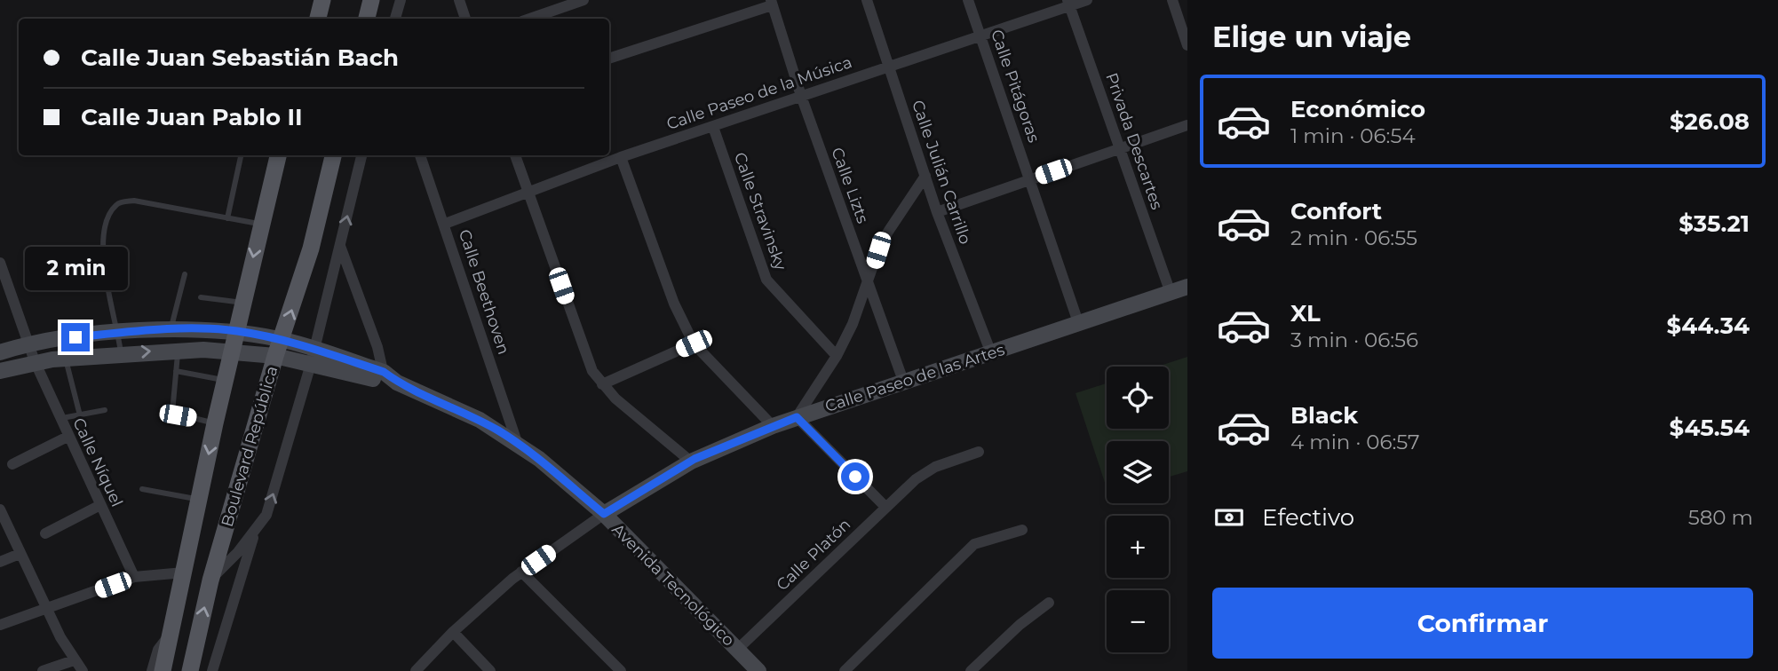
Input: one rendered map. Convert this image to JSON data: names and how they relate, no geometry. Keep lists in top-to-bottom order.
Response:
{
  "streets": {
    "main road": ["Calle Paseo de las Artes", "Boulevard República", "Avenida Tecnológico"],
    "street": [
      "Calle Pitágoras",
      "Calle Paseo de la Música",
      "Privada Descartes",
      "Calle Julián Carrillo",
      "Calle Lizts",
      "Calle Stravinsky",
      "Calle Beethoven",
      "Calle Níquel",
      "Calle Platón"
    ]
  },
  "crossings": [
    ["Calle Pitágoras", "Calle Paseo de la Música"],
    ["Calle Pitágoras", "Calle Paseo de las Artes"],
    ["Calle Paseo de la Música", "Privada Descartes"],
    ["Calle Paseo de la Música", "Calle Julián Carrillo"],
    ["Calle Paseo de la Música", "Calle Lizts"],
    ["Calle Paseo de la Música", "Calle Stravinsky"],
    ["Calle Paseo de la Música", "Calle Beethoven"],
    ["Privada Descartes", "Calle Paseo de las Artes"],
    ["Calle Julián Carrillo", "Calle Paseo de las Artes"],
    ["Calle Lizts", "Calle Paseo de las Artes"],
    ["Calle Beethoven", "Avenida Tecnológico"],
    ["Calle Paseo de las Artes", "Avenida Tecnológico"],
    ["Calle Platón", "Avenida Tecnológico"]
  ],
  "page": {
    "heading": "Elige un viaje",
    "banner": ["Calle Juan Sebastián Bach", "Calle Juan Pablo II"],
    "list": [
      {
        "name": "Económico",
        "note": "1 min · 06:54",
        "value": "$26.08"
      },
      {
        "name": "Confort",
        "note": "2 min · 06:55",
        "value": "$35.21"
      },
      {
        "name": "XL",
        "note": "3 min · 06:56",
        "value": "$44.34"
      },
      {
        "name": "Black",
        "note": "4 min · 06:57",
        "value": "$45.54"
      }
    ],
    "bubble": "2 min",
    "map_buttons": ["+", "−"],
    "pay": ["Efectivo", "580 m"],
    "buttons": "Confirmar"
  }
}
